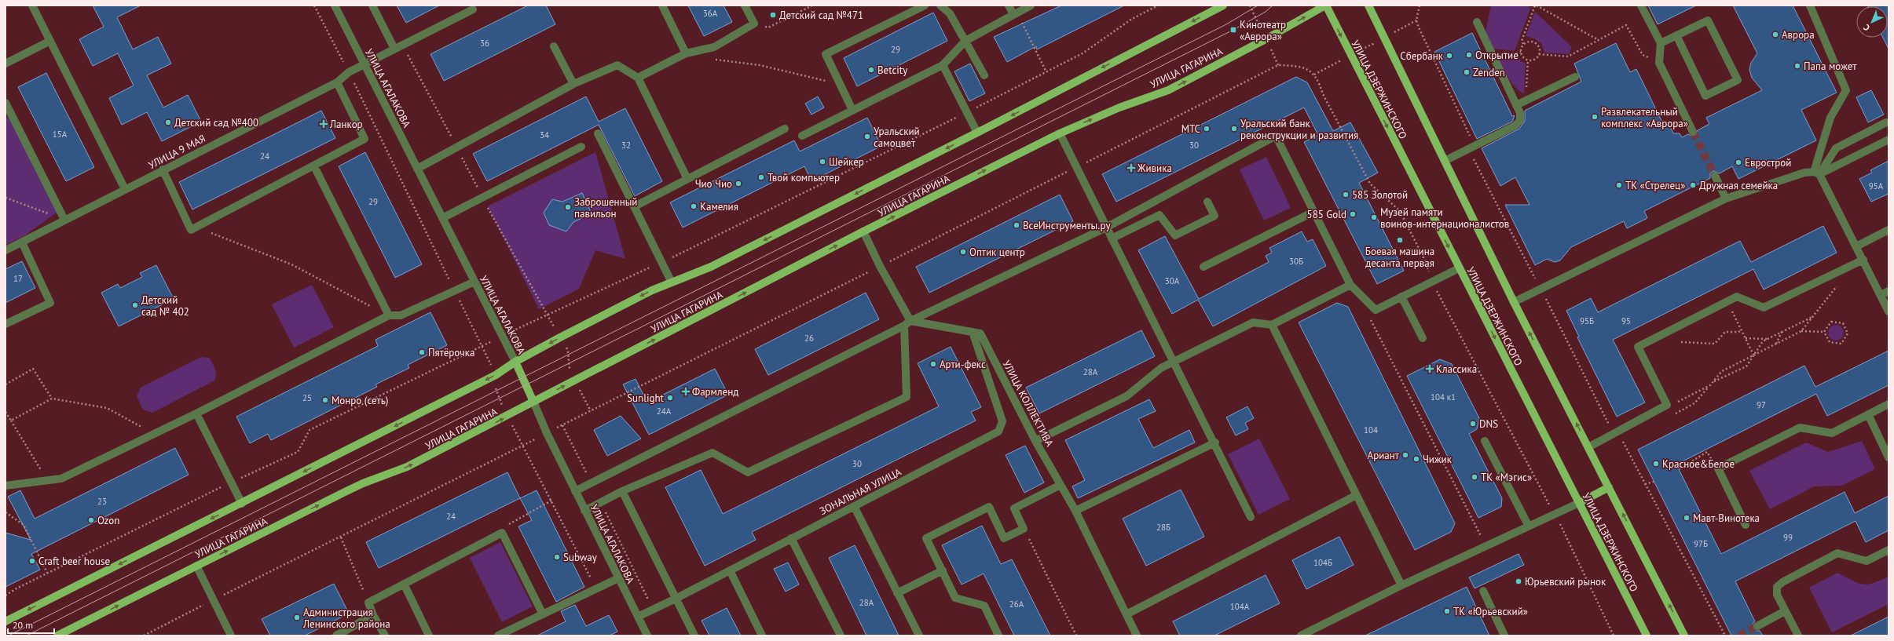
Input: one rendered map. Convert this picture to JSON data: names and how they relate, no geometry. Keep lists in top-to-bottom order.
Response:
{
  "streets": {
    "main road": ["УЛИЦА ГАГАРИНА", "УЛИЦА АГАЛАКОВА", "УЛИЦА ДЗЕРЖИНСКОГО"],
    "street": ["УЛИЦА 9 МАЯ", "УЛИЦА КОЛЛЕКТИВА", "ЗОНАЛЬНАЯ УЛИЦА"]
  },
  "crossings": [
    ["УЛИЦА ГАГАРИНА", "УЛИЦА АГАЛАКОВА"],
    ["УЛИЦА ГАГАРИНА", "УЛИЦА ДЗЕРЖИНСКОГО"],
    ["УЛИЦА АГАЛАКОВА", "УЛИЦА 9 МАЯ"],
    ["УЛИЦА АГАЛАКОВА", "ЗОНАЛЬНАЯ УЛИЦА"],
    ["УЛИЦА КОЛЛЕКТИВА", "ЗОНАЛЬНАЯ УЛИЦА"]
  ],
  "places": {
    "other": [
      "Детский сад №471",
      "Аврора",
      "Открытие",
      "Сбербанк",
      "Папа может",
      "Betcity",
      "Zenden",
      "Развлекательный комплекс «Аврора»",
      "Детский сад №400",
      "МТС",
      "Уральский банк реконструкции и развития",
      "Уральский самоцвет",
      "Шейкер",
      "Еврострой",
      "Твой компьютер",
      "Чио Чио",
      "ТК «Стрелец»",
      "Дружная семейка",
      "585 Золотой",
      "Камелия",
      "Заброшенный павильон",
      "585 Gold",
      "Музей памяти воинов-интернационалистов",
      "ВсеИнструменты.ру",
      "Боевая машина десанта первая",
      "Оптик центр",
      "Детский сад № 402",
      "Пятёрочка",
      "Арти-фекс",
      "Sunlight",
      "Монро (сеть)",
      "DNS",
      "Ариант",
      "Чижик",
      "Красное&Белое",
      "ТК «Мэгис»",
      "Мавт-Винотека",
      "Ozon",
      "Subway",
      "Craft beer house",
      "Юрьевский рынок",
      "ТК «Юрьевский»",
      "Администрация Ленинского района"
    ],
    "transit": ["Кинотеатр «Аврора»"],
    "health": [
      "Ланкор",
      "Живика",
      "Классика",
      "Фармленд"
    ]
  },
  "house_numbers": [
    "36А",
    "36",
    "29",
    "15А",
    "34",
    "32",
    "30",
    "24",
    "95А",
    "29",
    "30Б",
    "17",
    "30А",
    "95Б",
    "95",
    "26",
    "28А",
    "104 к1",
    "25",
    "97",
    "24А",
    "104",
    "30",
    "23",
    "24",
    "28Б",
    "99",
    "97Б",
    "104Б",
    "28А",
    "26А",
    "104А"
  ],
  "scale_bar": "20 m",
  "north": "bottom left"
}
